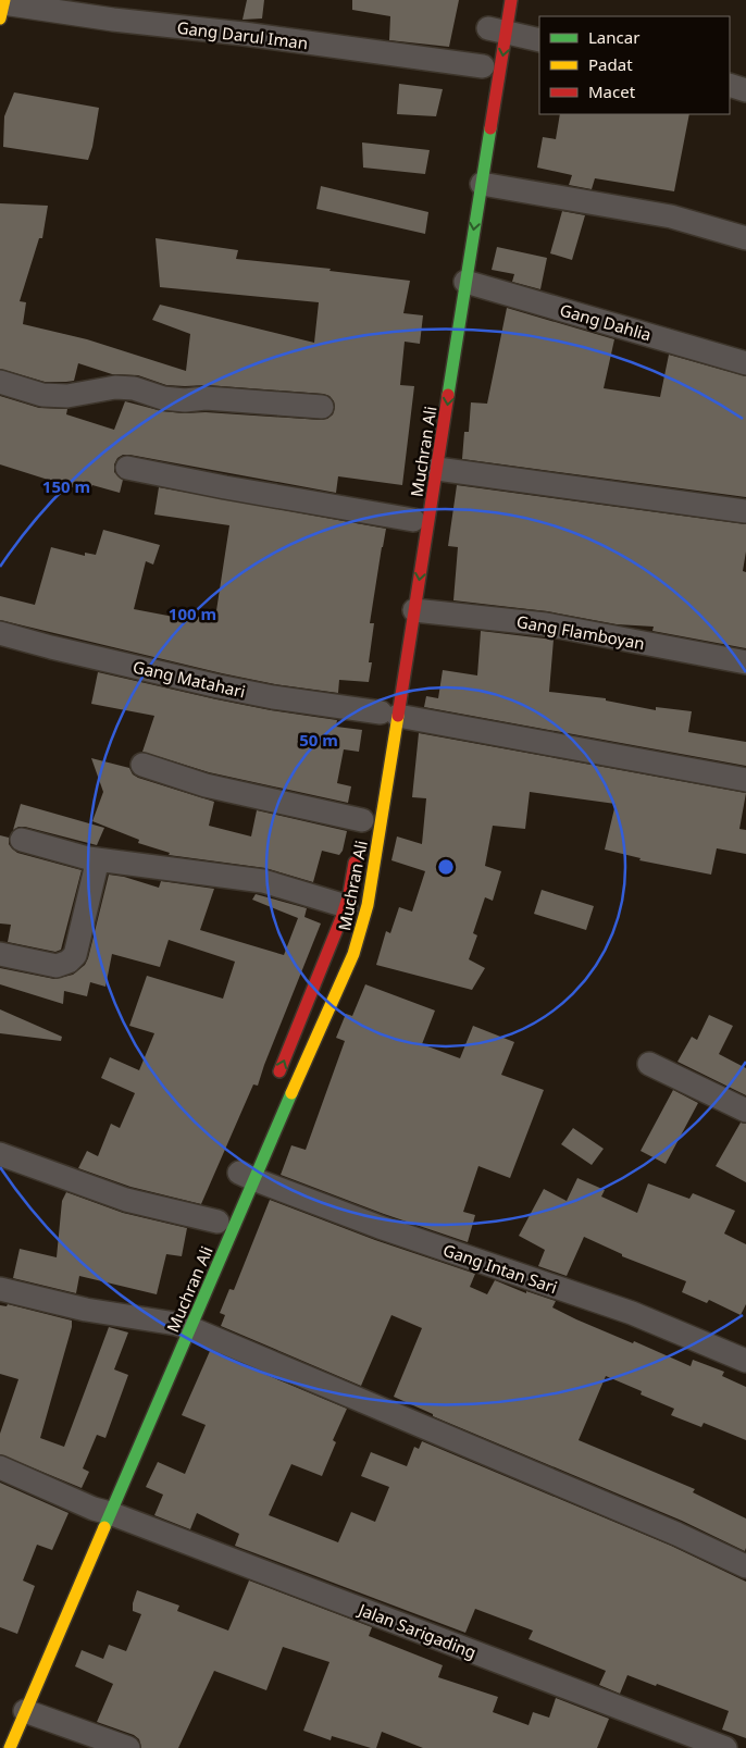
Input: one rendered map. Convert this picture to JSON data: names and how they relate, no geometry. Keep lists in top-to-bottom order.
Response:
{
  "streets": {
    "street": [
      "Gang Darul Iman",
      "Gang Dahlia",
      "Muchran Ali",
      "Gang Flamboyan",
      "Gang Matahari",
      "Gang Intan Sari",
      "Jalan Sarigading"
    ]
  },
  "crossings": [
    ["Gang Dahlia", "Muchran Ali"],
    ["Muchran Ali", "Gang Flamboyan"],
    ["Muchran Ali", "Gang Matahari"],
    ["Muchran Ali", "Gang Intan Sari"],
    ["Muchran Ali", "Jalan Sarigading"]
  ],
  "legend": ["Lancar", "Padat", "Macet"],
  "rings": ["150 m", "100 m", "50 m"]
}
